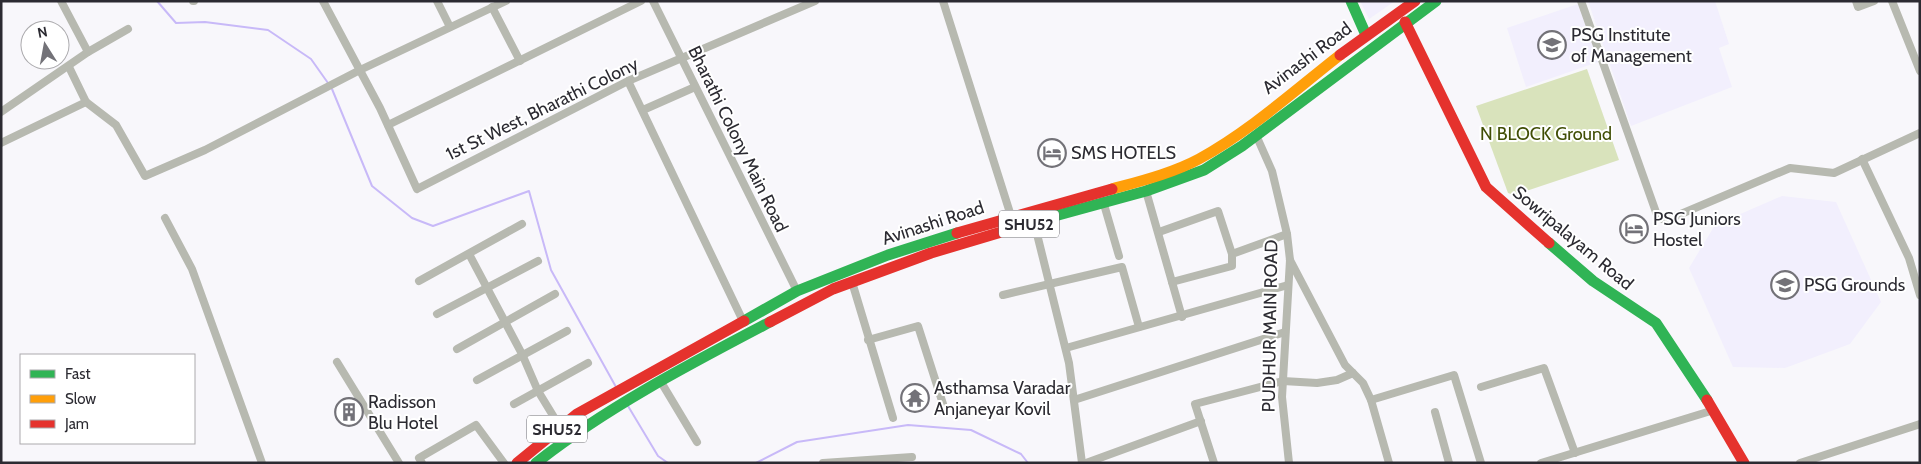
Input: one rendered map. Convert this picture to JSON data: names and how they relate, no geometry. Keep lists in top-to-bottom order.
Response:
{
  "streets": {
    "main road": ["Avinashi Road", "SHU52", "Sowripalayam Road"],
    "street": ["1st St West, Bharathi Colony", "Bharathi Colony Main Road", "PUDHUR MAIN ROAD"]
  },
  "crossings": [
    ["Avinashi Road", "Bharathi Colony Main Road"],
    ["Avinashi Road", "SHU52"],
    ["Avinashi Road", "Sowripalayam Road"],
    ["Avinashi Road", "PUDHUR MAIN ROAD"],
    ["1st St West, Bharathi Colony", "Bharathi Colony Main Road"],
    ["SHU52", "Sowripalayam Road"]
  ],
  "parks": ["N BLOCK Ground"],
  "places": {
    "school or university": ["PSG Institute of Management", "PSG Grounds"],
    "hotel": ["SMS HOTELS", "PSG Juniors Hostel"],
    "temple": ["Asthamsa Varadar Anjaneyar Kovil"],
    "building": ["Radisson Blu Hotel"]
  },
  "legend": ["Fast", "Slow", "Jam"],
  "north": "top"
}
